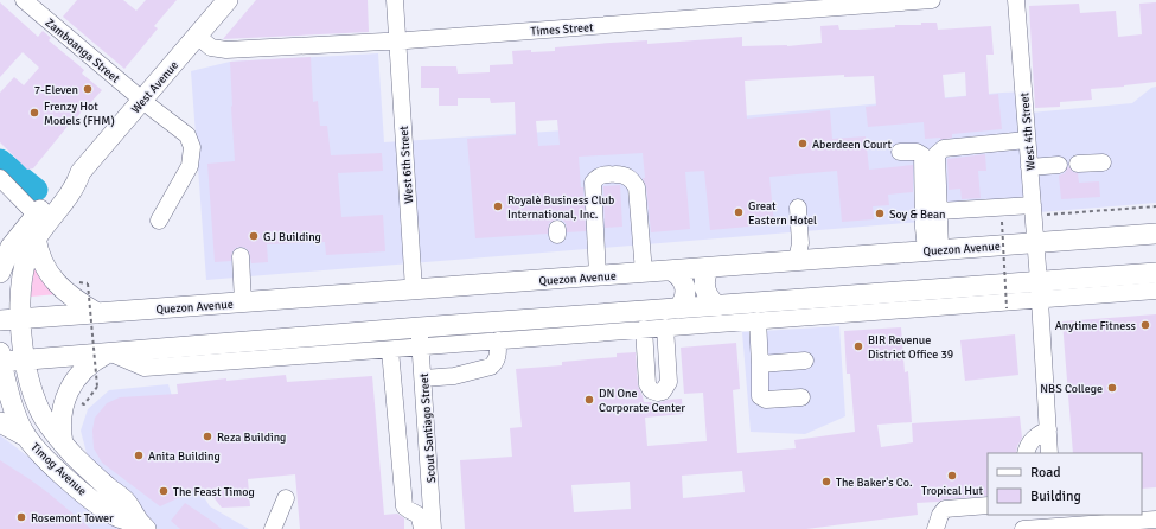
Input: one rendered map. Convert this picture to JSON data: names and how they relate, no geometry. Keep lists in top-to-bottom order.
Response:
{
  "streets": {
    "main road": ["West Avenue", "Quezon Avenue", "Timog Avenue"],
    "street": [
      "Times Street",
      "Zamboanga Street",
      "West 4th Street",
      "West 6th Street",
      "Scout Santiago Street"
    ]
  },
  "crossings": [
    ["Times Street", "West Avenue"],
    ["Times Street", "West 6th Street"],
    ["Zamboanga Street", "West Avenue"],
    ["West Avenue", "Quezon Avenue"],
    ["West Avenue", "Timog Avenue"],
    ["West 4th Street", "Quezon Avenue"],
    ["West 6th Street", "Quezon Avenue"],
    ["Quezon Avenue", "Scout Santiago Street"],
    ["Quezon Avenue", "Timog Avenue"]
  ],
  "places": [
    "7-Eleven",
    "Frenzy Hot Models (FHM)",
    "Aberdeen Court",
    "Royalè Business Club International, Inc.",
    "Great Eastern Hotel",
    "Soy & Bean",
    "GJ Building",
    "Anytime Fitness",
    "BIR Revenue District Office 39",
    "NBS College",
    "DN One Corporate Center",
    "Reza Building",
    "Anita Building",
    "Tropical Hut",
    "The Baker's Co.",
    "The Feast Timog",
    "Rosemont Tower"
  ],
  "legend": ["Road", "Building"]
}
